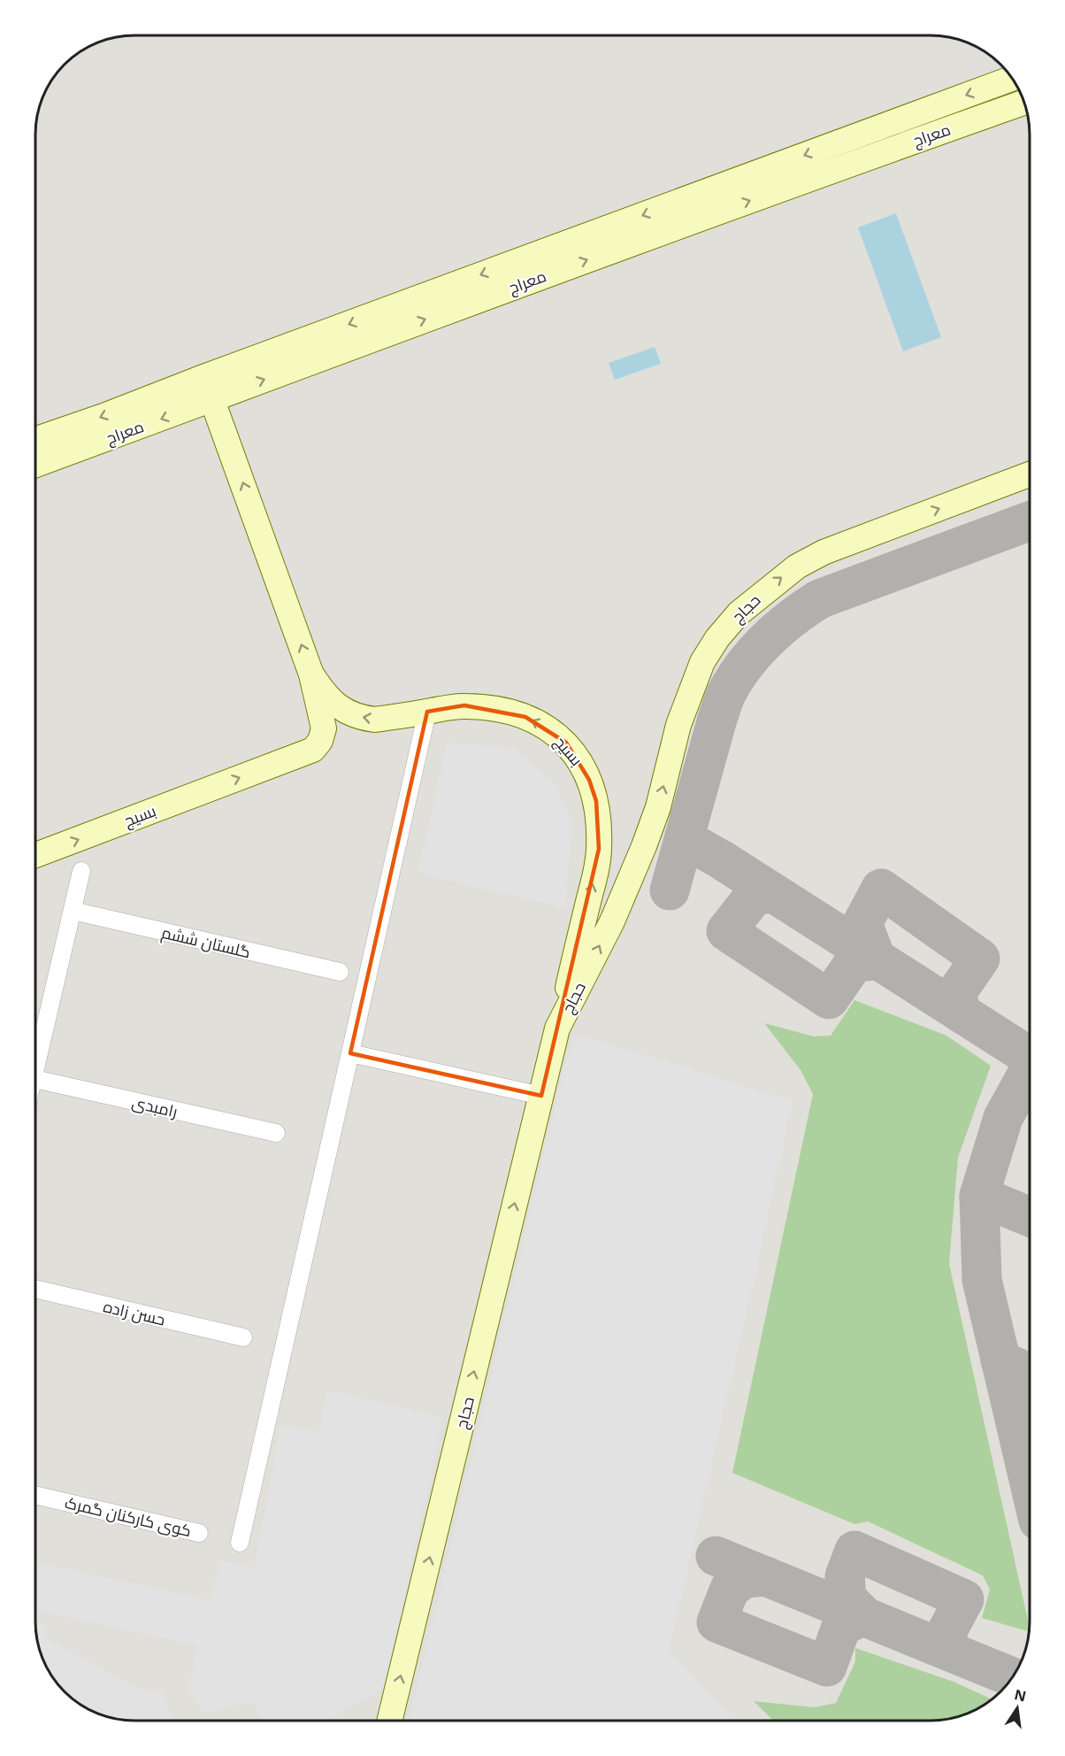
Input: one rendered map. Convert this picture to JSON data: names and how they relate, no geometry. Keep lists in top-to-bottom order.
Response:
{
  "streets": {
    "main road": ["معراج", "حجاج", "بسیج"],
    "street": [
      "گلستان ششم",
      "رامبدی",
      "حسن زاده",
      "کوی کارکنان گمرک"
    ]
  },
  "crossings": [
    ["حجاج", "بسیج"]
  ],
  "one_way": ["حجاج"],
  "north": "top"
}
